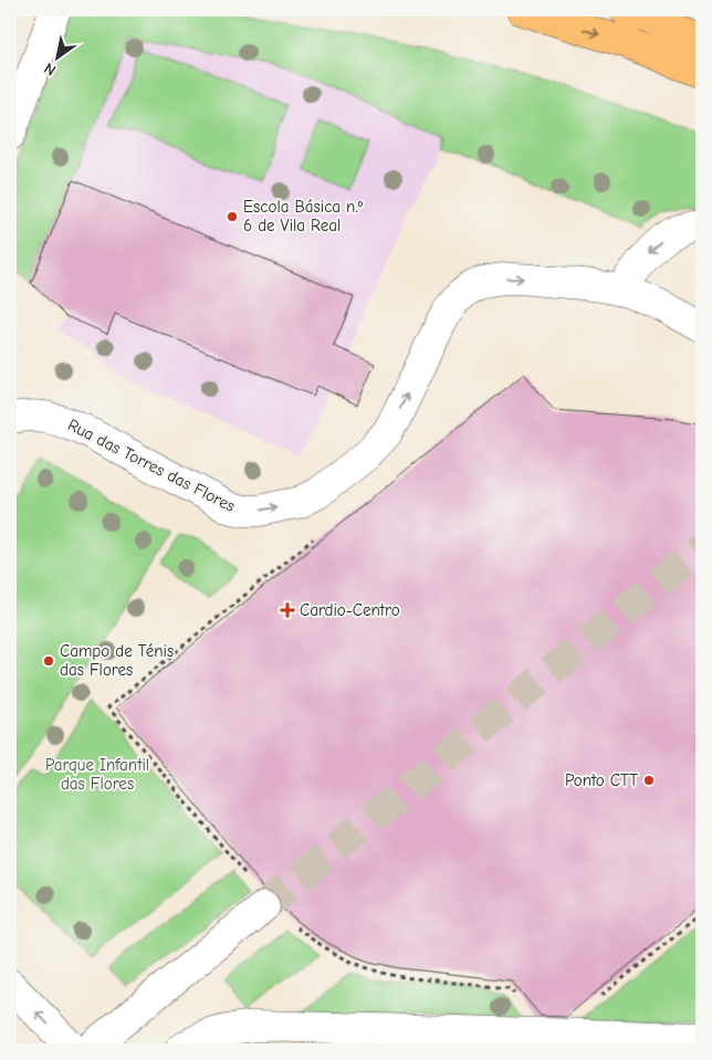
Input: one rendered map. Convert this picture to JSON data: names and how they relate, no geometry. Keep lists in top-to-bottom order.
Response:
{
  "streets": {
    "street": ["Rua das Torres das Flores"]
  },
  "one_way": ["Rua das Torres das Flores"],
  "parks": ["Parque Infantil das Flores"],
  "places": {
    "other": ["Escola Básica n.º 6 de Vila Real", "Campo de Ténis das Flores", "Ponto CTT"],
    "health": ["Cardio-Centro"]
  },
  "north": "bottom left"
}
